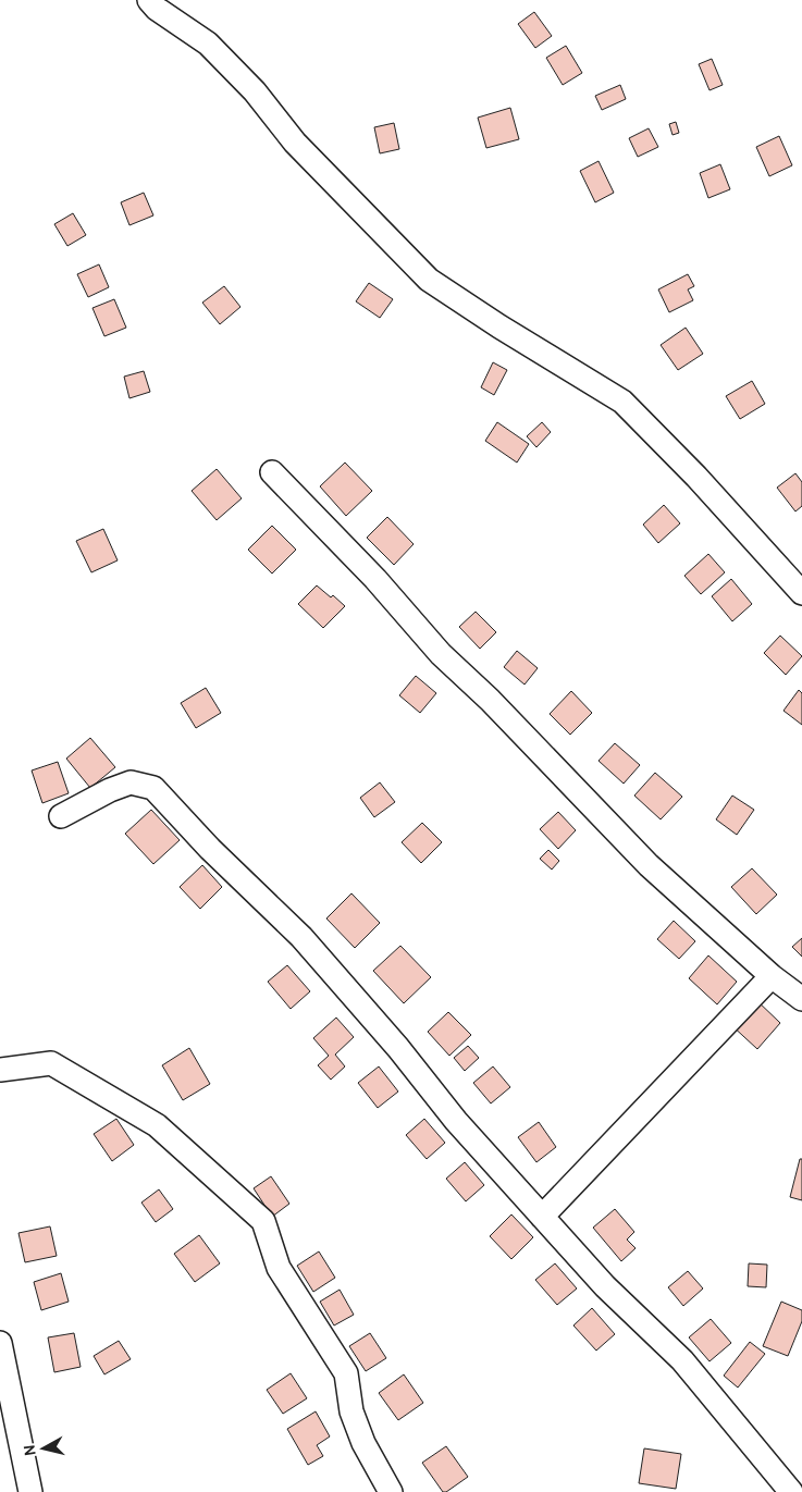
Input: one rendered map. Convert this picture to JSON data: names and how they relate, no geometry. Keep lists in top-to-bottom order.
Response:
{
  "north": "left"
}
